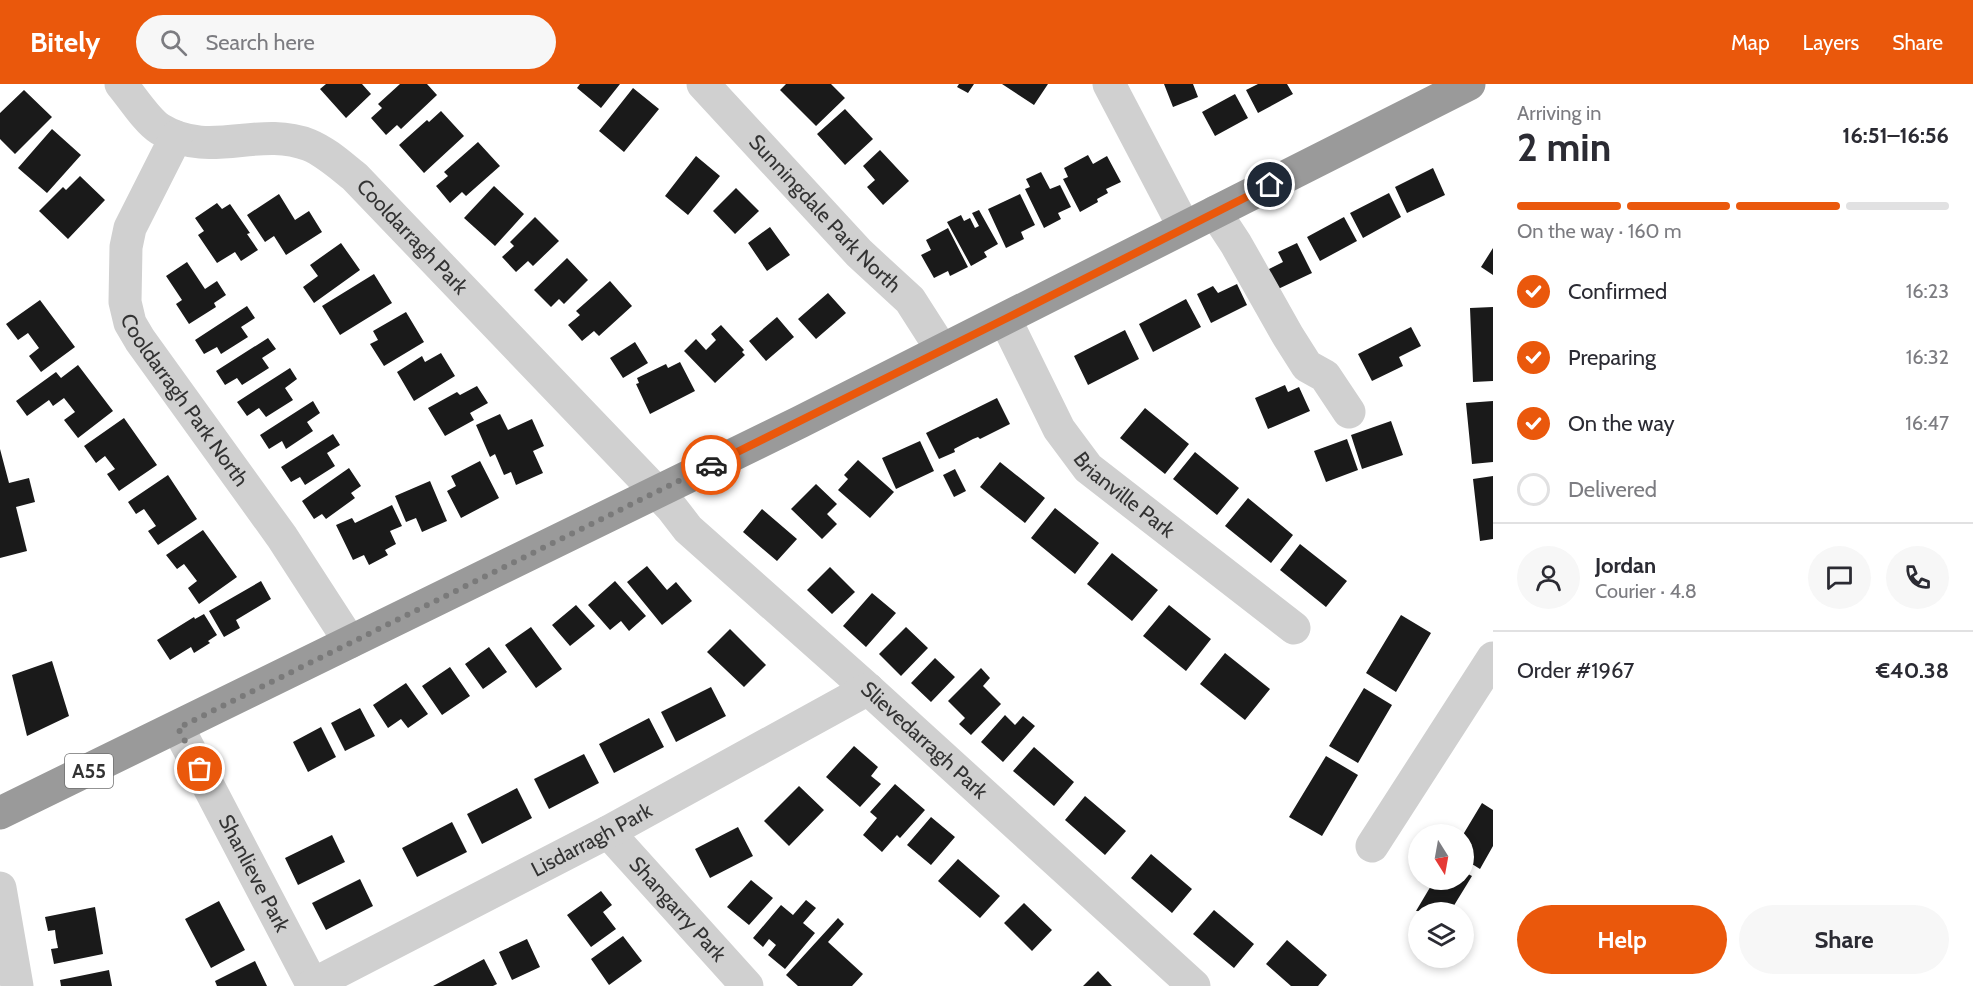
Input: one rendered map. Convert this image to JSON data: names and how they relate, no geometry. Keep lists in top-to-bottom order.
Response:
{
  "streets": {
    "highway": ["A55"],
    "street": [
      "Sunningdale Park North",
      "Cooldarragh Park",
      "Cooldarragh Park North",
      "Brianville Park",
      "Slievedarragh Park",
      "Lisdarragh Park",
      "Shanlieve Park",
      "Shangarry Park"
    ]
  },
  "crossings": [
    ["Sunningdale Park North", "A55"],
    ["Cooldarragh Park", "Cooldarragh Park North"],
    ["Cooldarragh Park", "Slievedarragh Park"],
    ["Cooldarragh Park", "A55"],
    ["Cooldarragh Park North", "A55"],
    ["Brianville Park", "A55"],
    ["Slievedarragh Park", "A55"],
    ["Slievedarragh Park", "Lisdarragh Park"],
    ["A55", "Shanlieve Park"],
    ["Lisdarragh Park", "Shanlieve Park"],
    ["Lisdarragh Park", "Shangarry Park"]
  ],
  "north": "bottom",
  "page": {
    "header": "Bitely",
    "search": "Search here",
    "nav": ["Map", "Layers", "Share"],
    "heading": ["2 min", "Arriving in", "16:51–16:56"],
    "panel": [
      "Jordan",
      "Courier · 4.8",
      "Order #1967",
      "€40.38"
    ],
    "bar": "On the way · 160 m",
    "list": [
      ["Confirmed", "16:23"],
      ["Preparing", "16:32"],
      ["On the way", "16:47"],
      "Delivered"
    ],
    "buttons": ["Help", "Share"]
  }
}
